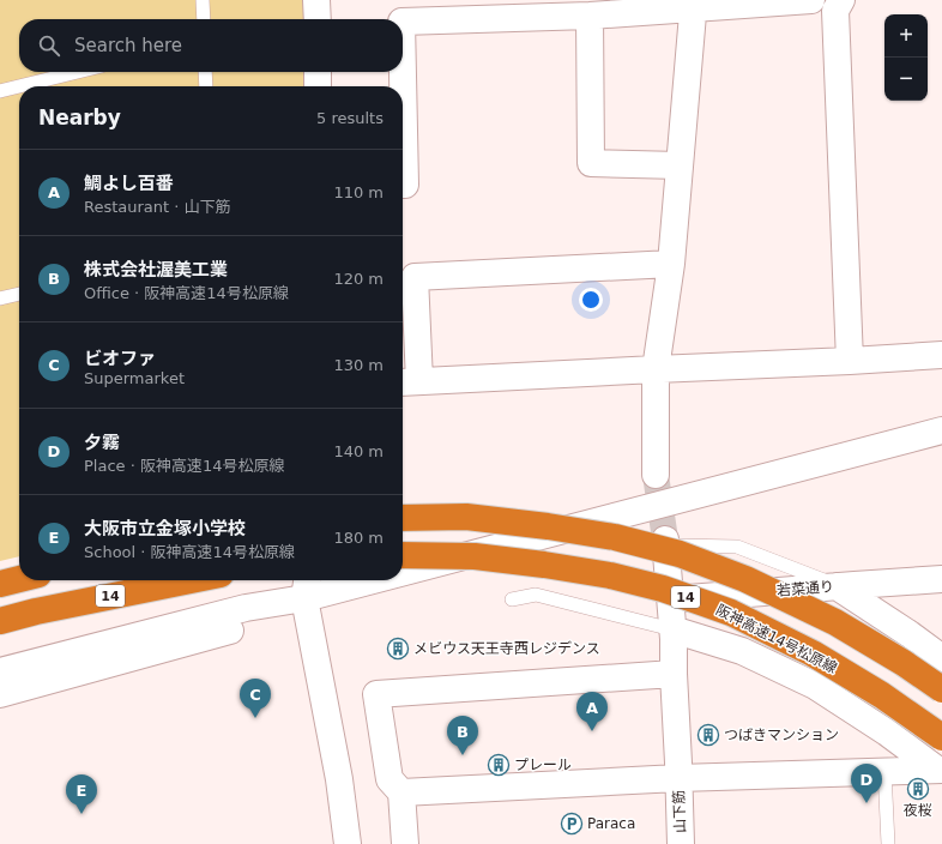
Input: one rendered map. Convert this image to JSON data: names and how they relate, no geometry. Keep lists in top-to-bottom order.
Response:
{
  "streets": {
    "highway": ["14", "阪神高速14号松原線"],
    "street": ["若菜通り", "山下筋"]
  },
  "crossings": [
    ["若菜通り", "山下筋"]
  ],
  "places": {
    "building": [
      "メビウス天王寺西レジデンス",
      "つばきマンション",
      "プレール",
      "夜桜"
    ],
    "parking": ["Paraca"]
  },
  "page": {
    "map_buttons": ["+", "−"],
    "search": "Search here",
    "heading": ["Nearby", "5 results"],
    "list": [
      {
        "mark": "A",
        "name": "鯛よし百番",
        "note": "Restaurant · 山下筋",
        "value": "110 m"
      },
      {
        "mark": "B",
        "name": "株式会社渥美工業",
        "note": "Office · 阪神高速14号松原線",
        "value": "120 m"
      },
      {
        "mark": "C",
        "name": "ビオファ",
        "note": "Supermarket",
        "value": "130 m"
      },
      {
        "mark": "D",
        "name": "夕霧",
        "note": "Place · 阪神高速14号松原線",
        "value": "140 m"
      },
      {
        "mark": "E",
        "name": "大阪市立金塚小学校",
        "note": "School · 阪神高速14号松原線",
        "value": "180 m"
      }
    ],
    "pins": [
      "C",
      "A",
      "B",
      "D",
      "E"
    ]
  }
}
